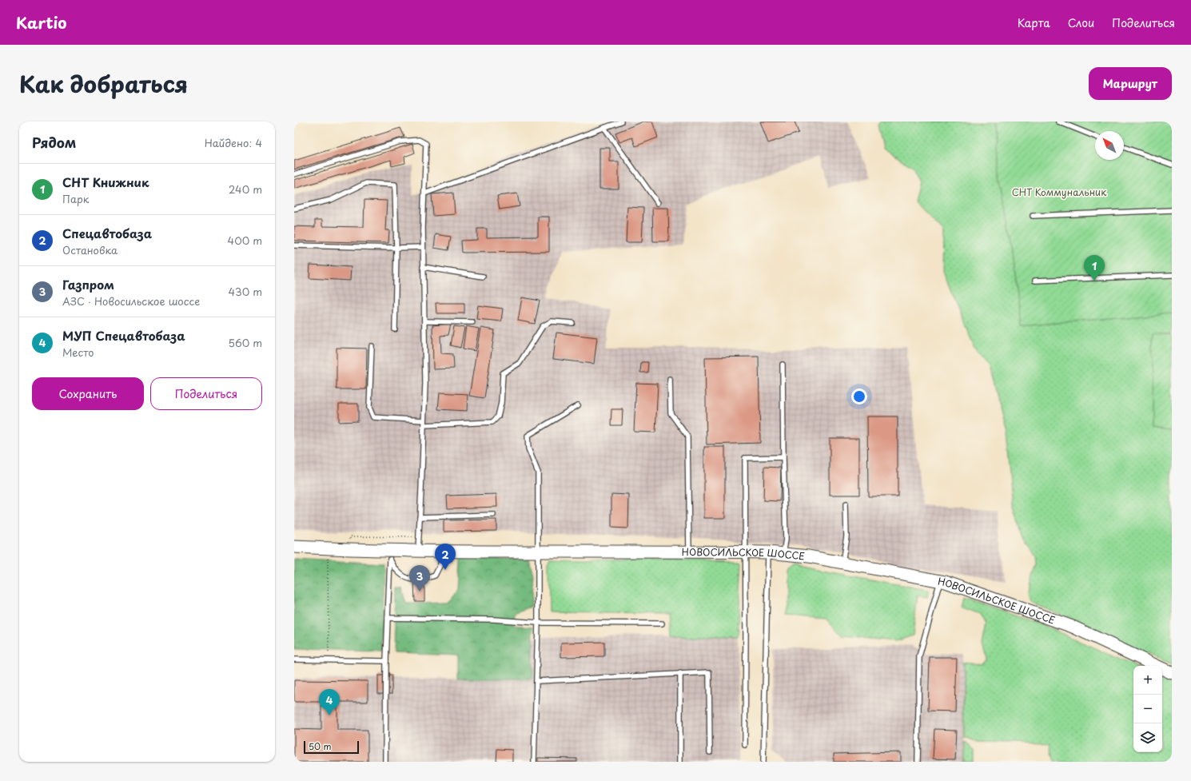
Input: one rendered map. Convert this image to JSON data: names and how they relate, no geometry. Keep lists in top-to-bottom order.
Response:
{
  "streets": {
    "street": ["НОВОСИЛЬСКОЕ ШОССЕ"]
  },
  "parks": ["СНТ Коммунальник"],
  "scale_bar": "50 m",
  "north": "top left",
  "page": {
    "header": "Kartio",
    "nav": ["Карта", "Слои", "Поделиться"],
    "title": "Как добраться",
    "buttons": [
      "Маршрут",
      ["Сохранить", "Поделиться"]
    ],
    "heading": ["Рядом", "Найдено: 4"],
    "list": [
      {
        "mark": "1",
        "name": "СНТ Книжник",
        "note": "Парк",
        "value": "240 m"
      },
      {
        "mark": "2",
        "name": "Спецавтобаза",
        "note": "Остановка",
        "value": "400 m"
      },
      {
        "mark": "3",
        "name": "Газпром",
        "note": "АЗС · Новосильское шоссе",
        "value": "430 m"
      },
      {
        "mark": "4",
        "name": "МУП Спецавтобаза",
        "note": "Место",
        "value": "560 m"
      }
    ],
    "pins": [
      "1",
      "2",
      "3",
      "4"
    ],
    "map_buttons": ["+", "−"],
    "scale": "50 m"
  }
}
